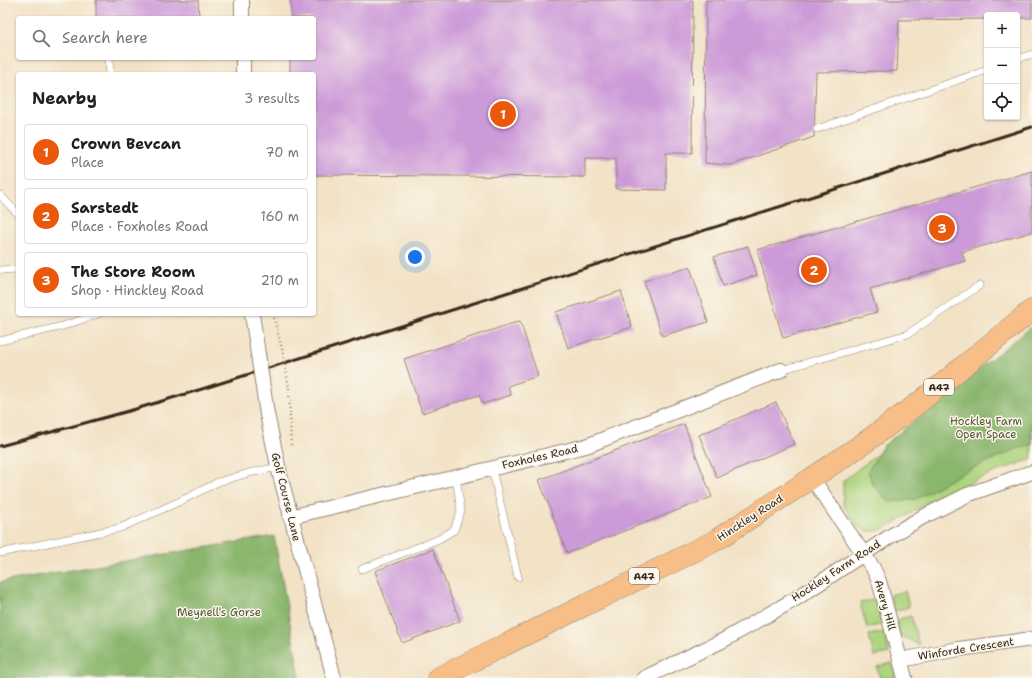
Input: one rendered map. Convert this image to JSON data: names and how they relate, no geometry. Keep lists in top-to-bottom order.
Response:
{
  "streets": {
    "main road": ["A47", "Hinckley Road"],
    "street": [
      "Foxholes Road",
      "Golf Course Lane",
      "Hockley Farm Road",
      "Avery Hill",
      "Winforde Crescent"
    ]
  },
  "crossings": [
    ["Foxholes Road", "Golf Course Lane"],
    ["Hinckley Road", "Avery Hill"],
    ["Hockley Farm Road", "Avery Hill"],
    ["Avery Hill", "Winforde Crescent"]
  ],
  "parks": ["Hockley Farm Open Space", "Meynell's Gorse"],
  "page": {
    "map_buttons": ["+", "−"],
    "search": "Search here",
    "heading": ["Nearby", "3 results"],
    "pins": ["1", "3", "2"],
    "list": [
      {
        "mark": "1",
        "name": "Crown Bevcan",
        "note": "Place",
        "value": "70 m"
      },
      {
        "mark": "2",
        "name": "Sarstedt",
        "note": "Place · Foxholes Road",
        "value": "160 m"
      },
      {
        "mark": "3",
        "name": "The Store Room",
        "note": "Shop · Hinckley Road",
        "value": "210 m"
      }
    ]
  }
}
